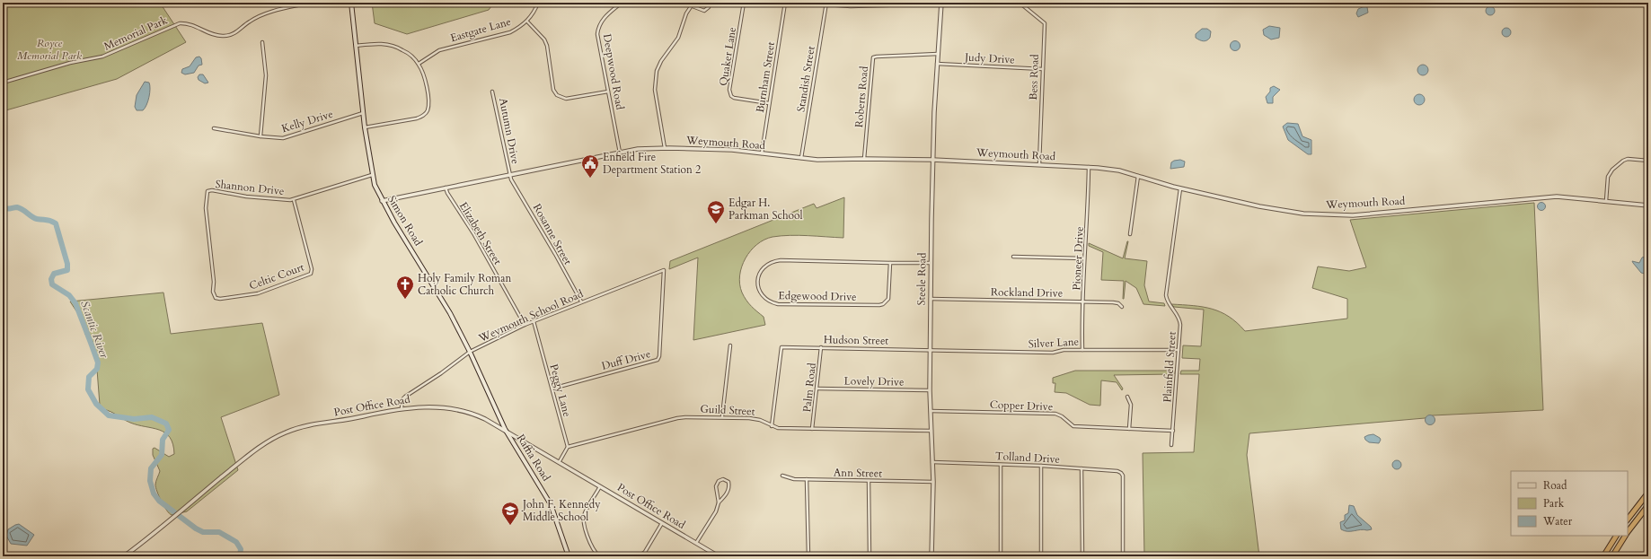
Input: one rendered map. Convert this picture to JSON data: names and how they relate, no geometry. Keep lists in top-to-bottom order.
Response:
{
  "streets": {
    "main road": ["Simon Road", "Raffia Road"],
    "street": [
      "Eastgate Lane",
      "Memorial Park",
      "Quaker Lane",
      "Judy Drive",
      "Deepwood Road",
      "Burnham Street",
      "Bess Road",
      "Standish Street",
      "Roberts Road",
      "Kelly Drive",
      "Autumn Drive",
      "Weymouth Road",
      "Shannon Drive",
      "Elizabeth Street",
      "Rosanne Street",
      "Pioneer Drive",
      "Celtic Court",
      "Steele Road",
      "Rockland Drive",
      "Edgewood Drive",
      "Weymouth School Road",
      "Hudson Street",
      "Silver Lane",
      "Duff Drive",
      "Plainfield Street",
      "Lovely Drive",
      "Palm Road",
      "Peggy Lane",
      "Post Office Road",
      "Copper Drive",
      "Guild Street",
      "Tolland Drive",
      "Ann Street"
    ]
  },
  "crossings": [
    ["Quaker Lane", "Burnham Street"],
    ["Judy Drive", "Bess Road"],
    ["Judy Drive", "Steele Road"],
    ["Deepwood Road", "Weymouth Road"],
    ["Burnham Street", "Weymouth Road"],
    ["Bess Road", "Weymouth Road"],
    ["Standish Street", "Weymouth Road"],
    ["Roberts Road", "Weymouth Road"],
    ["Roberts Road", "Steele Road"],
    ["Kelly Drive", "Simon Road"],
    ["Autumn Drive", "Weymouth Road"],
    ["Autumn Drive", "Rosanne Street"],
    ["Weymouth Road", "Simon Road"],
    ["Weymouth Road", "Elizabeth Street"],
    ["Weymouth Road", "Rosanne Street"],
    ["Weymouth Road", "Pioneer Drive"],
    ["Weymouth Road", "Steele Road"],
    ["Weymouth Road", "Plainfield Street"],
    ["Shannon Drive", "Simon Road"],
    ["Shannon Drive", "Celtic Court"],
    ["Simon Road", "Weymouth School Road"],
    ["Simon Road", "Post Office Road"],
    ["Simon Road", "Raffia Road"],
    ["Elizabeth Street", "Weymouth School Road"],
    ["Rosanne Street", "Weymouth School Road"],
    ["Pioneer Drive", "Rockland Drive"],
    ["Pioneer Drive", "Silver Lane"],
    ["Steele Road", "Rockland Drive"],
    ["Steele Road", "Edgewood Drive"],
    ["Steele Road", "Hudson Street"],
    ["Steele Road", "Silver Lane"],
    ["Steele Road", "Lovely Drive"],
    ["Steele Road", "Copper Drive"],
    ["Steele Road", "Guild Street"],
    ["Steele Road", "Tolland Drive"],
    ["Steele Road", "Ann Street"],
    ["Weymouth School Road", "Duff Drive"],
    ["Weymouth School Road", "Peggy Lane"],
    ["Weymouth School Road", "Post Office Road"],
    ["Hudson Street", "Silver Lane"],
    ["Hudson Street", "Palm Road"],
    ["Hudson Street", "Guild Street"],
    ["Silver Lane", "Plainfield Street"],
    ["Duff Drive", "Peggy Lane"],
    ["Plainfield Street", "Copper Drive"],
    ["Lovely Drive", "Palm Road"],
    ["Palm Road", "Guild Street"],
    ["Peggy Lane", "Guild Street"],
    ["Post Office Road", "Raffia Road"]
  ],
  "water": ["Scantic River"],
  "parks": ["Royce Memorial Park"],
  "places": {
    "public building": ["Enfield Fire Department Station 2"],
    "school or university": ["Edgar H. Parkman School", "John F. Kennedy Middle School"],
    "church": ["Holy Family Roman Catholic Church"]
  },
  "legend": ["Road", "Park", "Water"]
}
